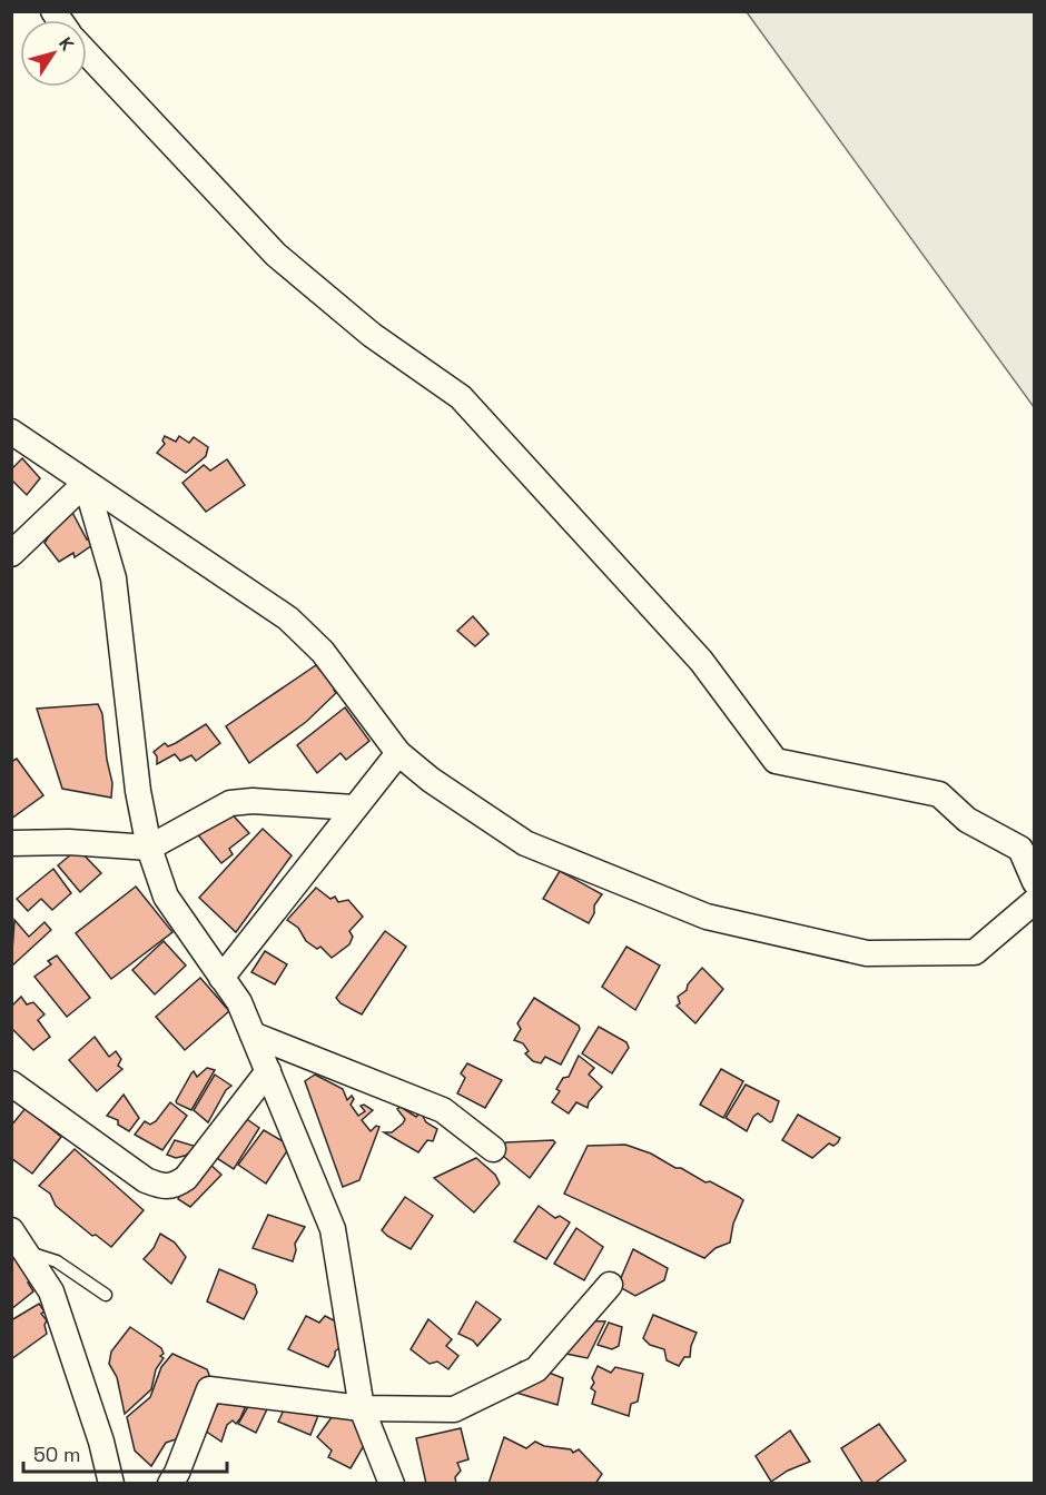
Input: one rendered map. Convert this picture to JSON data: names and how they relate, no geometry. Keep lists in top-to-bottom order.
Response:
{
  "scale_bar": "50 m",
  "north": "top right"
}
